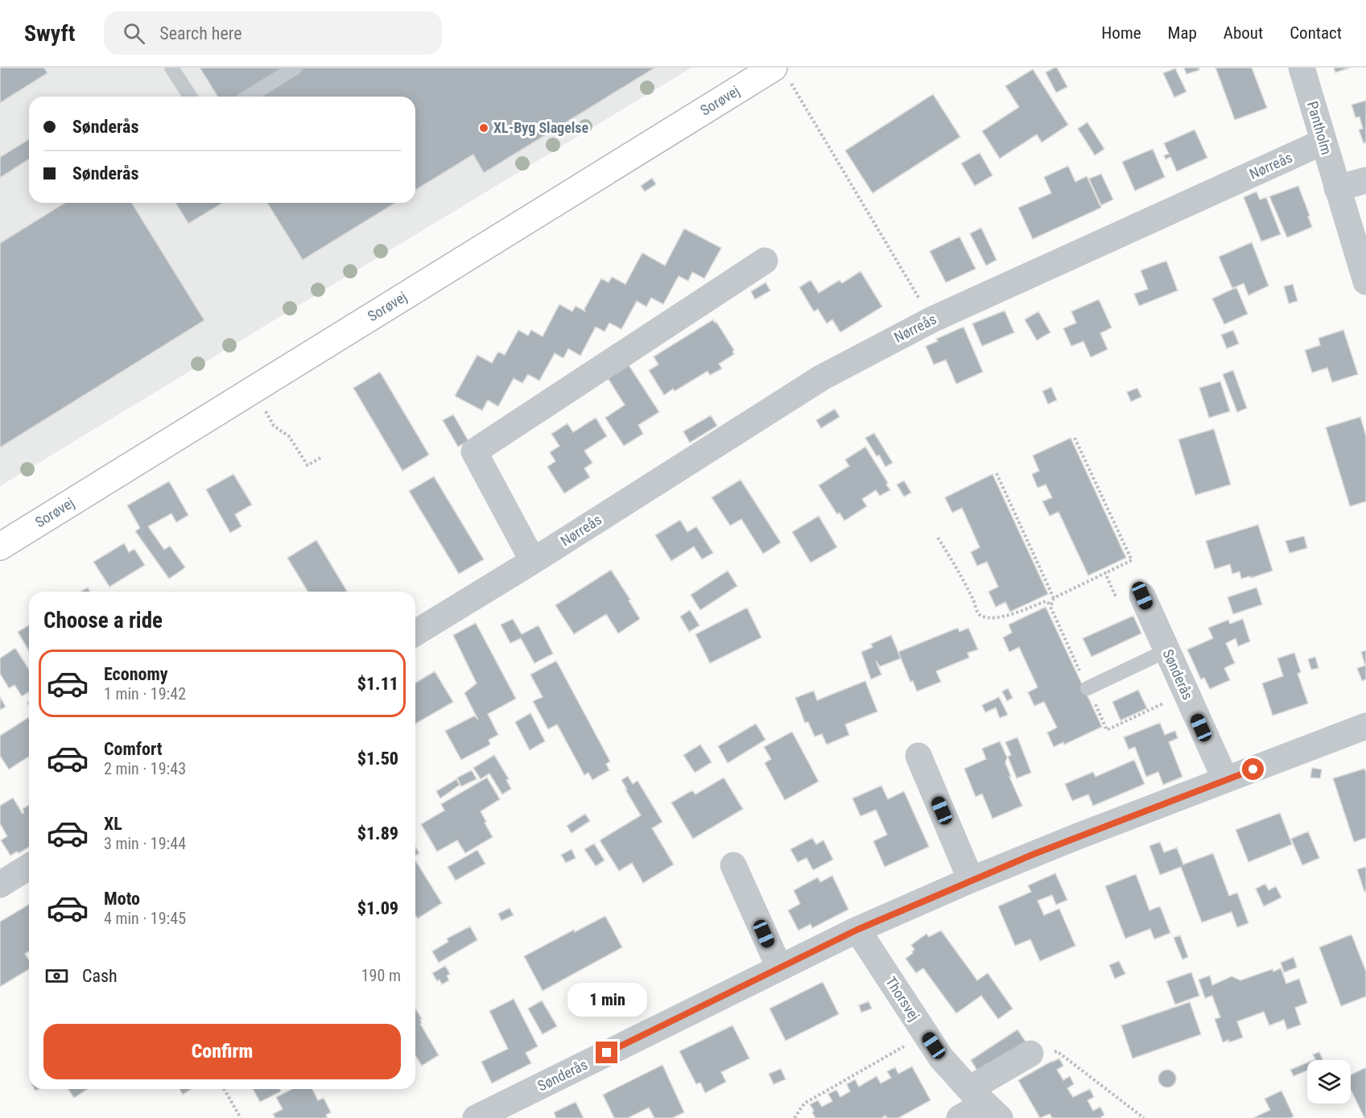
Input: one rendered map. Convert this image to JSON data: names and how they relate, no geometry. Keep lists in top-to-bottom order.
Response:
{
  "streets": {
    "street": [
      "Sorøvej",
      "Pantholm",
      "Nørreås",
      "Sønderås",
      "Thorsvej"
    ]
  },
  "crossings": [
    ["Pantholm", "Nørreås"],
    ["Sønderås", "Thorsvej"]
  ],
  "places": ["XL-Byg Slagelse"],
  "page": {
    "header": "Swyft",
    "search": "Search here",
    "nav": [
      "Home",
      "Map",
      "About",
      "Contact"
    ],
    "banner": ["Sønderås", "Sønderås"],
    "heading": "Choose a ride",
    "list": [
      {
        "name": "Economy",
        "note": "1 min · 19:42",
        "value": "$1.11"
      },
      {
        "name": "Comfort",
        "note": "2 min · 19:43",
        "value": "$1.50"
      },
      {
        "name": "XL",
        "note": "3 min · 19:44",
        "value": "$1.89"
      },
      {
        "name": "Moto",
        "note": "4 min · 19:45",
        "value": "$1.09"
      }
    ],
    "pay": ["Cash", "190 m"],
    "bubble": "1 min",
    "buttons": "Confirm"
  }
}
